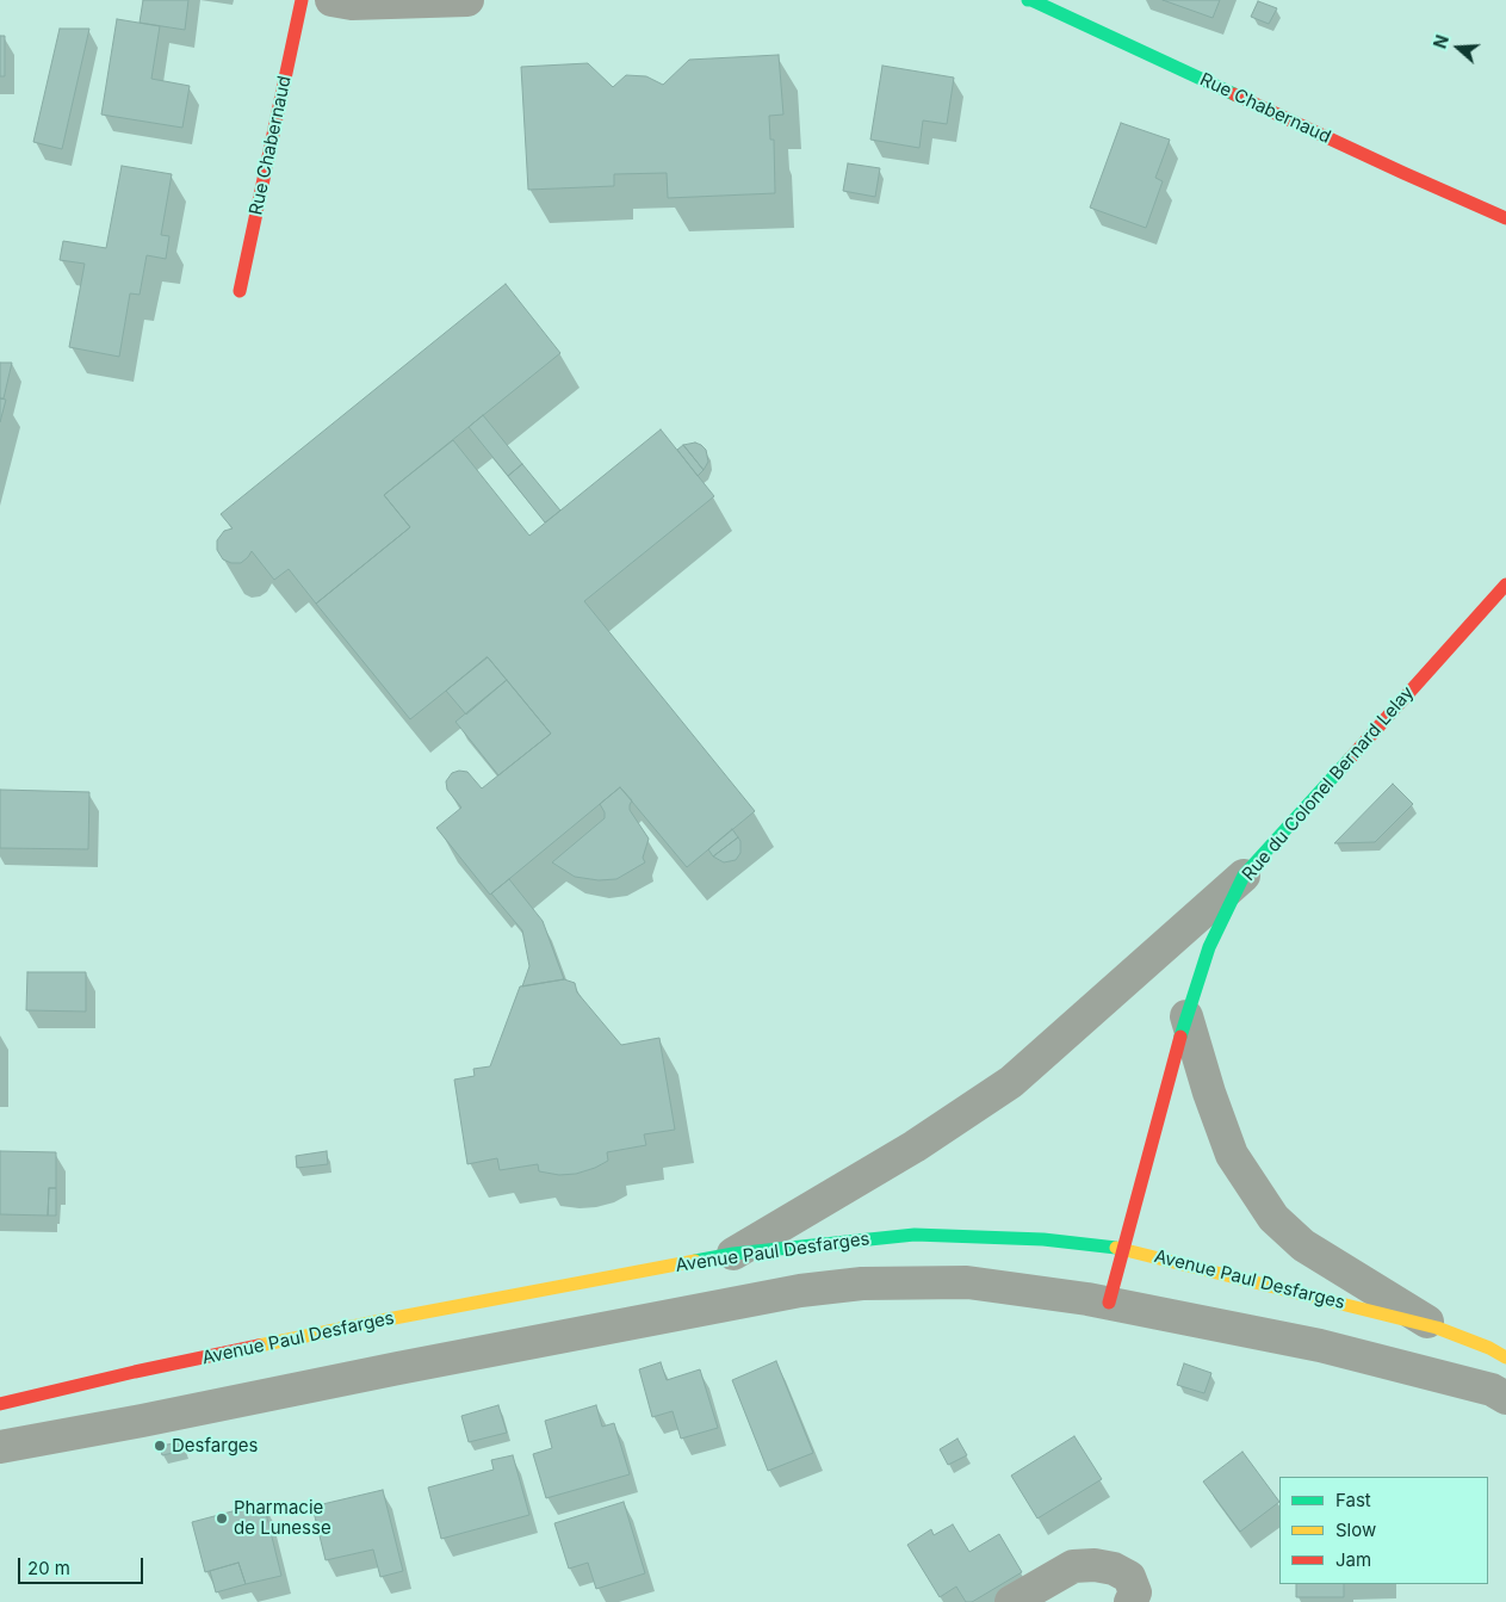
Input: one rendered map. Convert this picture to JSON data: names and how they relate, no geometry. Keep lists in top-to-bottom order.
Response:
{
  "streets": {
    "street": ["Rue Chabernaud", "Rue du Colonel Bernard Lelay", "Avenue Paul Desfarges"]
  },
  "crossings": [
    ["Rue du Colonel Bernard Lelay", "Avenue Paul Desfarges"]
  ],
  "places": ["Desfarges", "Pharmacie de Lunesse"],
  "legend": ["Fast", "Slow", "Jam"],
  "scale_bar": "20 m",
  "north": "left"
}
